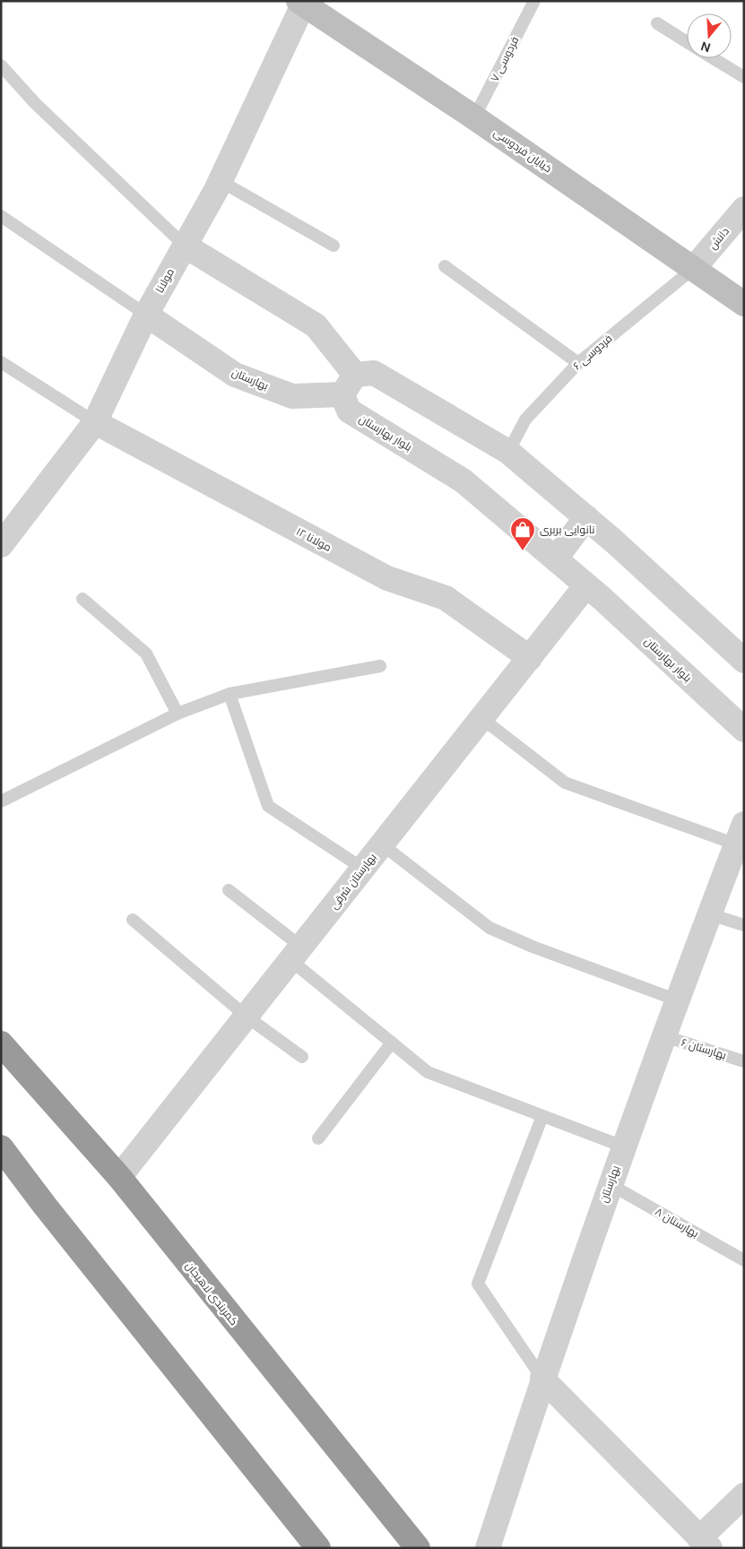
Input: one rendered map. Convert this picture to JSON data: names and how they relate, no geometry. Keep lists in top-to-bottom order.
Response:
{
  "streets": {
    "highway": ["کمربندی لاهیجان"],
    "main road": ["خیابان فردوسی"],
    "street": [
      "دانش",
      "مولانا",
      "بهارستان",
      "بلوار بهارستان",
      "مولانا ۱۲",
      "بهارستان شرقی"
    ],
    "lane": [
      "فردوسی ۷",
      "فردوسی ۶",
      "بهارستان ۶",
      "بهارستان ۸"
    ]
  },
  "crossings": [
    ["فردوسی ۷", "خیابان فردوسی"],
    ["خیابان فردوسی", "دانش"],
    ["خیابان فردوسی", "مولانا"],
    ["خیابان فردوسی", "فردوسی ۶"],
    ["دانش", "فردوسی ۶"],
    ["مولانا", "بهارستان"],
    ["مولانا", "بلوار بهارستان"],
    ["مولانا", "مولانا ۱۲"],
    ["بهارستان", "بلوار بهارستان"],
    ["بهارستان", "بهارستان ۶"],
    ["بهارستان", "بهارستان ۸"],
    ["بلوار بهارستان", "بهارستان شرقی"],
    ["مولانا ۱۲", "بهارستان شرقی"],
    ["بهارستان شرقی", "کمربندی لاهیجان"]
  ],
  "places": {
    "shop": ["نانوایی بربری"]
  },
  "north": "bottom"
}
